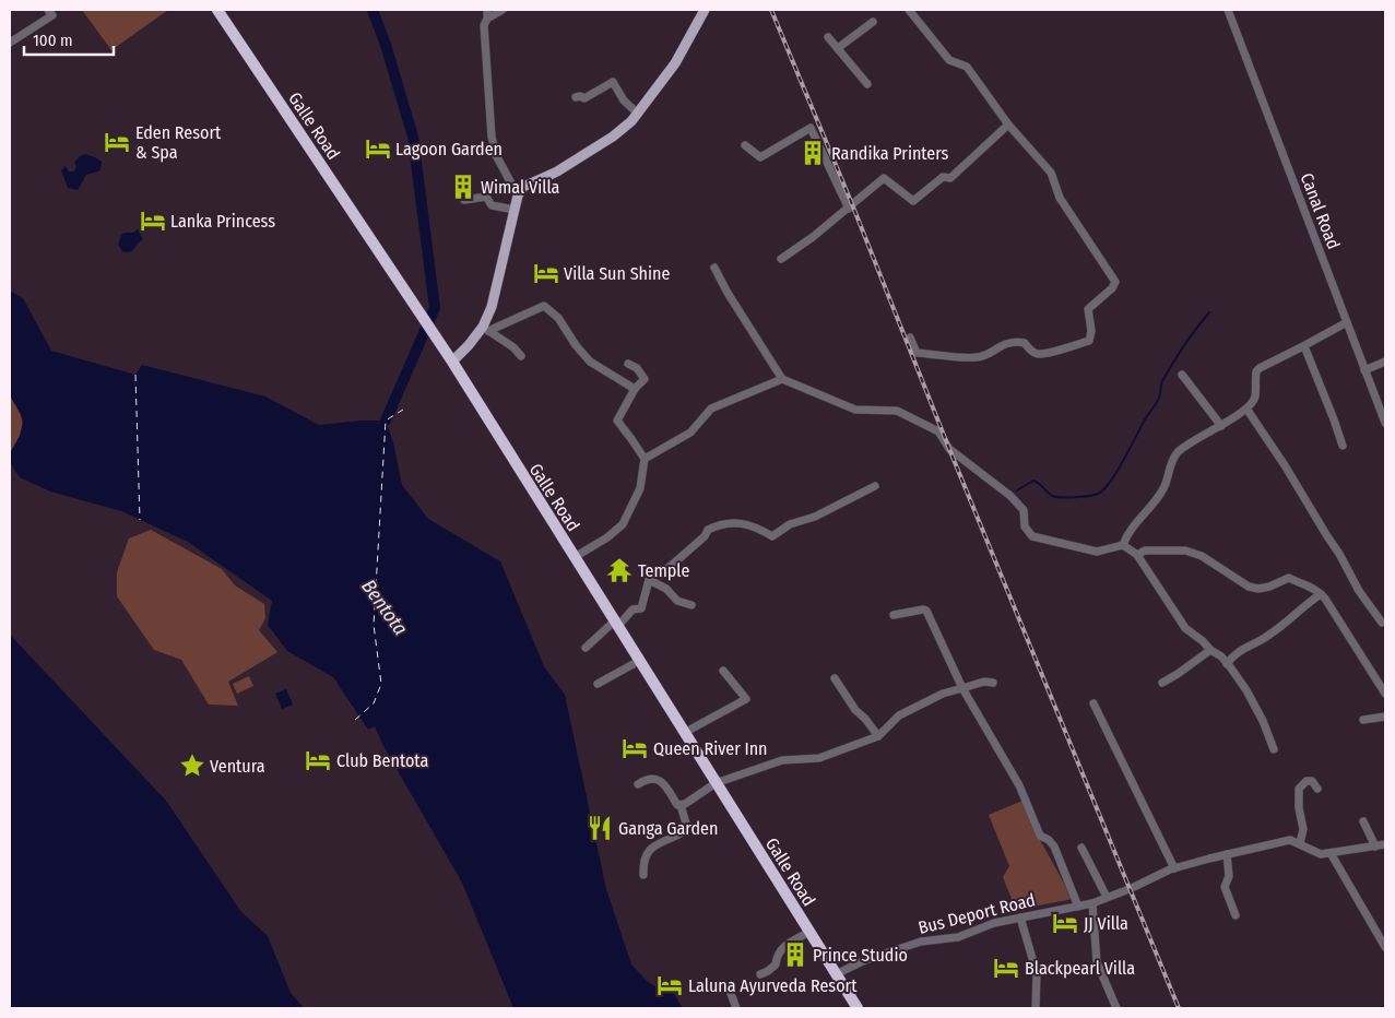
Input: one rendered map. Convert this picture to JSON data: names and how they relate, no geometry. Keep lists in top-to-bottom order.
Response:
{
  "streets": {
    "highway": ["Galle Road"],
    "street": ["Canal Road", "Bus Deport Road"]
  },
  "crossings": [
    ["Galle Road", "Bus Deport Road"]
  ],
  "water": ["Bentota"],
  "places": {
    "hotel": [
      "Eden Resort & Spa",
      "Lagoon Garden",
      "Lanka Princess",
      "Villa Sun Shine",
      "Queen River Inn",
      "Club Bentota",
      "JJ Villa",
      "Blackpearl Villa",
      "Laluna Ayurveda Resort"
    ],
    "building": ["Randika Printers", "Wimal Villa", "Prince Studio"],
    "temple": ["Temple"],
    "place": ["Ventura"],
    "restaurant": ["Ganga Garden"]
  },
  "scale_bar": "100 m"
}
